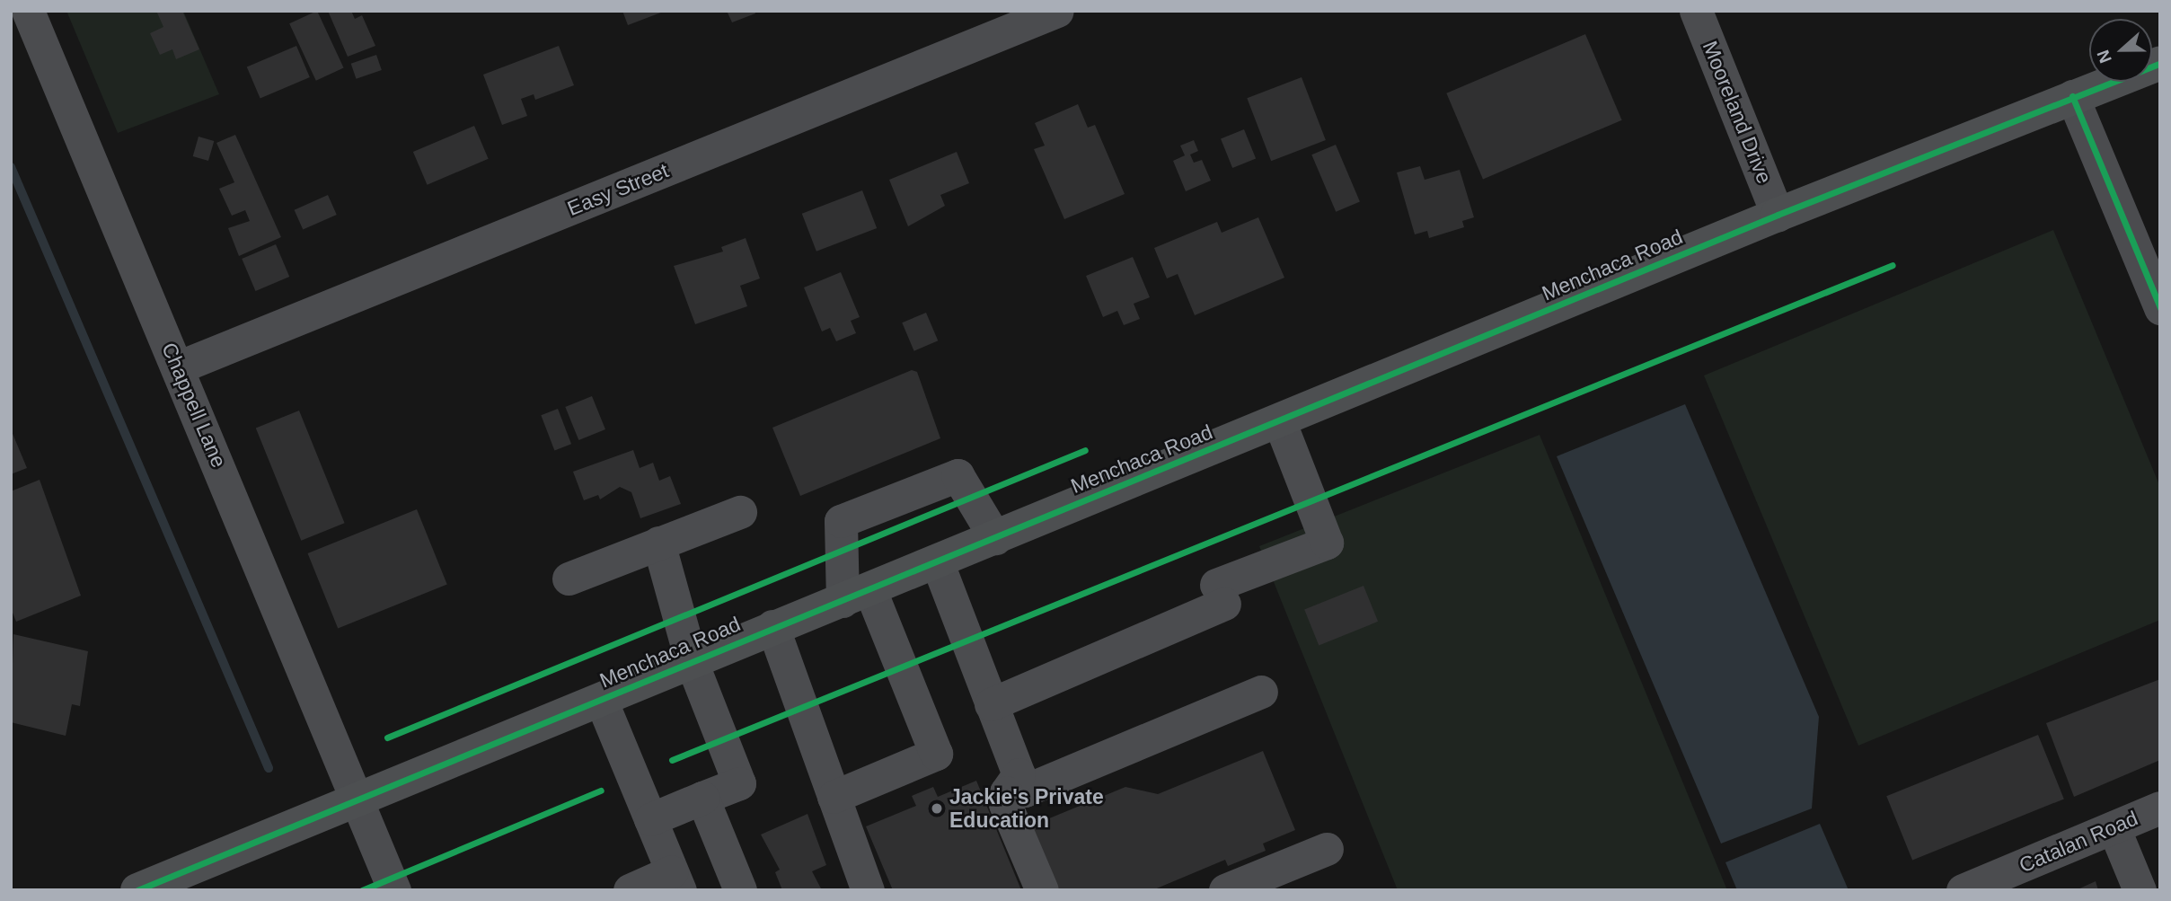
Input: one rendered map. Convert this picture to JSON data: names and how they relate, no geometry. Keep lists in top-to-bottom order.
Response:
{
  "streets": {
    "main road": ["Menchaca Road"],
    "street": [
      "Mooreland Drive",
      "Easy Street",
      "Chappell Lane",
      "Catalan Road"
    ]
  },
  "crossings": [
    ["Mooreland Drive", "Menchaca Road"],
    ["Easy Street", "Chappell Lane"],
    ["Menchaca Road", "Chappell Lane"]
  ],
  "places": ["Jackie's Private Education"],
  "north": "left"
}
